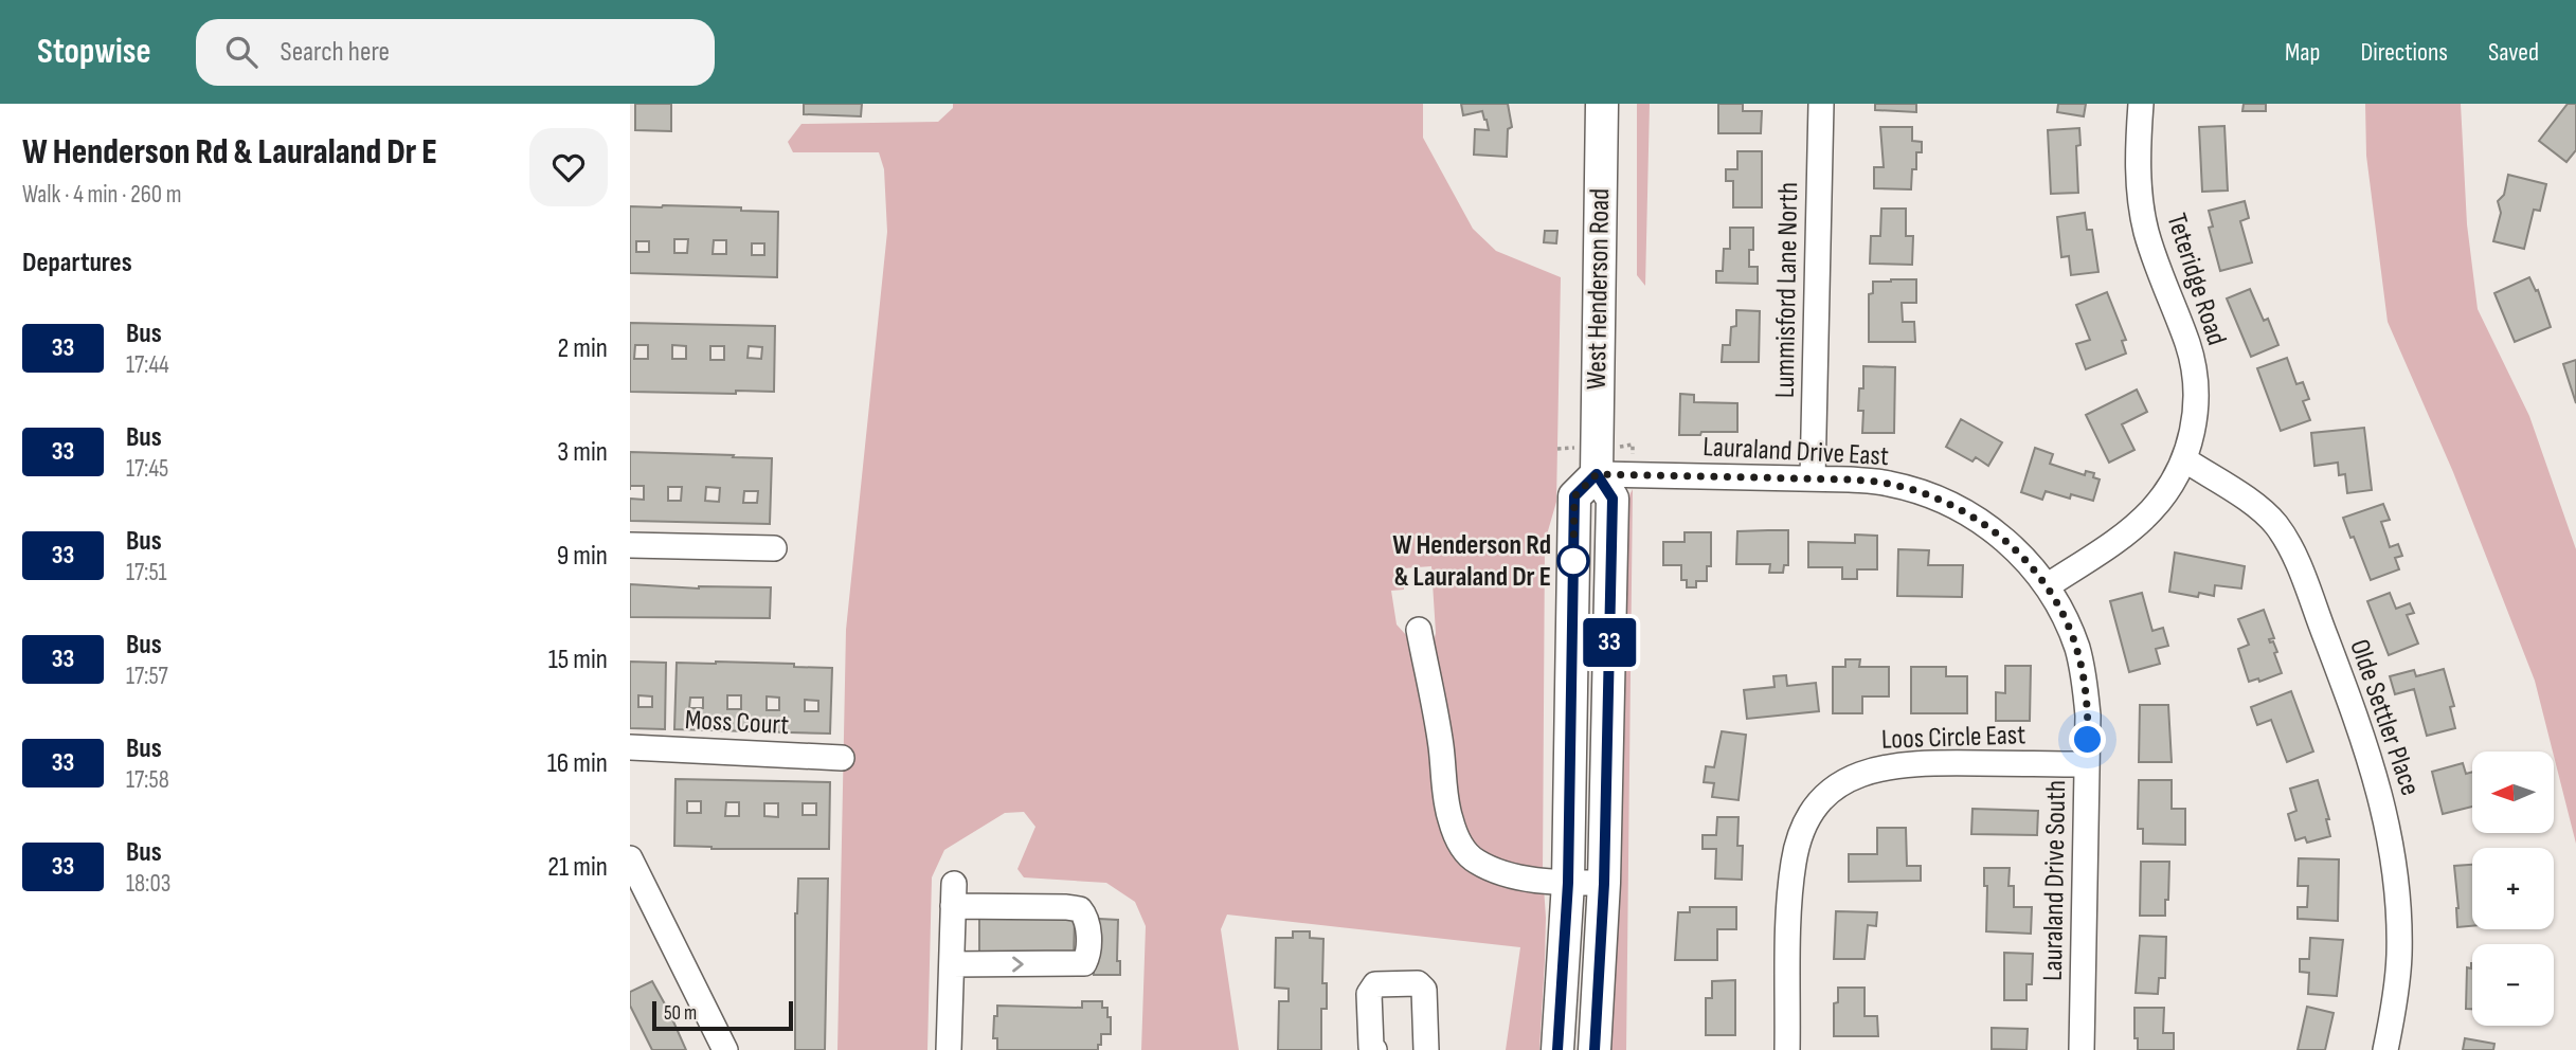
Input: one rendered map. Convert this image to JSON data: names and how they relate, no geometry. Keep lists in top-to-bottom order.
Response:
{
  "streets": {
    "main road": ["West Henderson Road"],
    "street": [
      "Teteridge Road",
      "Lummisford Lane North",
      "Lauraland Drive East",
      "Olde Settler Place",
      "Moss Court",
      "Loos Circle East",
      "Lauraland Drive South"
    ]
  },
  "crossings": [
    ["Teteridge Road", "Lauraland Drive East"],
    ["Teteridge Road", "Olde Settler Place"],
    ["Teteridge Road", "Lauraland Drive South"],
    ["West Henderson Road", "Lauraland Drive East"],
    ["Lummisford Lane North", "Lauraland Drive East"],
    ["Lauraland Drive East", "Lauraland Drive South"],
    ["Loos Circle East", "Lauraland Drive South"]
  ],
  "places": ["W Henderson Rd & Lauraland Dr E"],
  "lines": ["bus line 33"],
  "scale_bar": "50 m",
  "north": "left",
  "page": {
    "header": "Stopwise",
    "search": "Search here",
    "nav": ["Map", "Directions", "Saved"],
    "heading": [
      ["W Henderson Rd & Lauraland Dr E", "Walk · 4 min · 260 m"],
      "Departures"
    ],
    "on_map": "33",
    "list": [
      {
        "mark": "33",
        "name": "Bus",
        "note": "17:44",
        "value": "2 min"
      },
      {
        "mark": "33",
        "name": "Bus",
        "note": "17:45",
        "value": "3 min"
      },
      {
        "mark": "33",
        "name": "Bus",
        "note": "17:51",
        "value": "9 min"
      },
      {
        "mark": "33",
        "name": "Bus",
        "note": "17:57",
        "value": "15 min"
      },
      {
        "mark": "33",
        "name": "Bus",
        "note": "17:58",
        "value": "16 min"
      },
      {
        "mark": "33",
        "name": "Bus",
        "note": "18:03",
        "value": "21 min"
      }
    ],
    "map_buttons": ["+", "−"],
    "scale": "50 m"
  }
}
